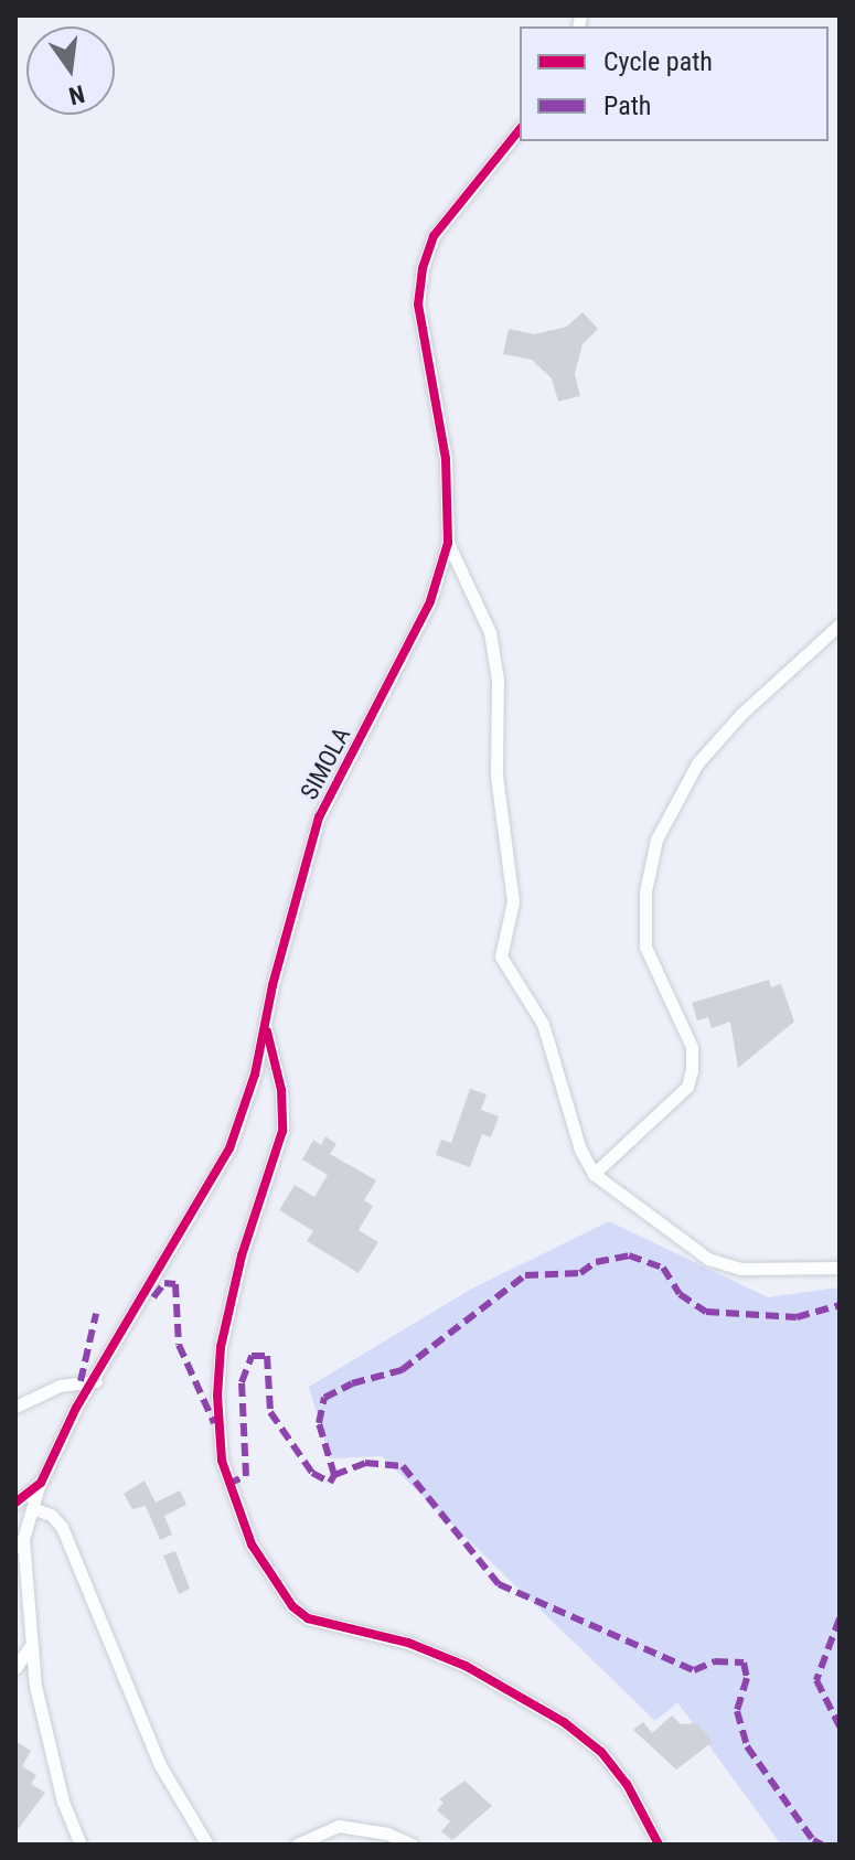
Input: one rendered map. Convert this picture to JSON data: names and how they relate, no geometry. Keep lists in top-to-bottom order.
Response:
{
  "streets": {
    "street": ["SIMOLA"]
  },
  "legend": ["Cycle path", "Path"],
  "north": "bottom"
}
